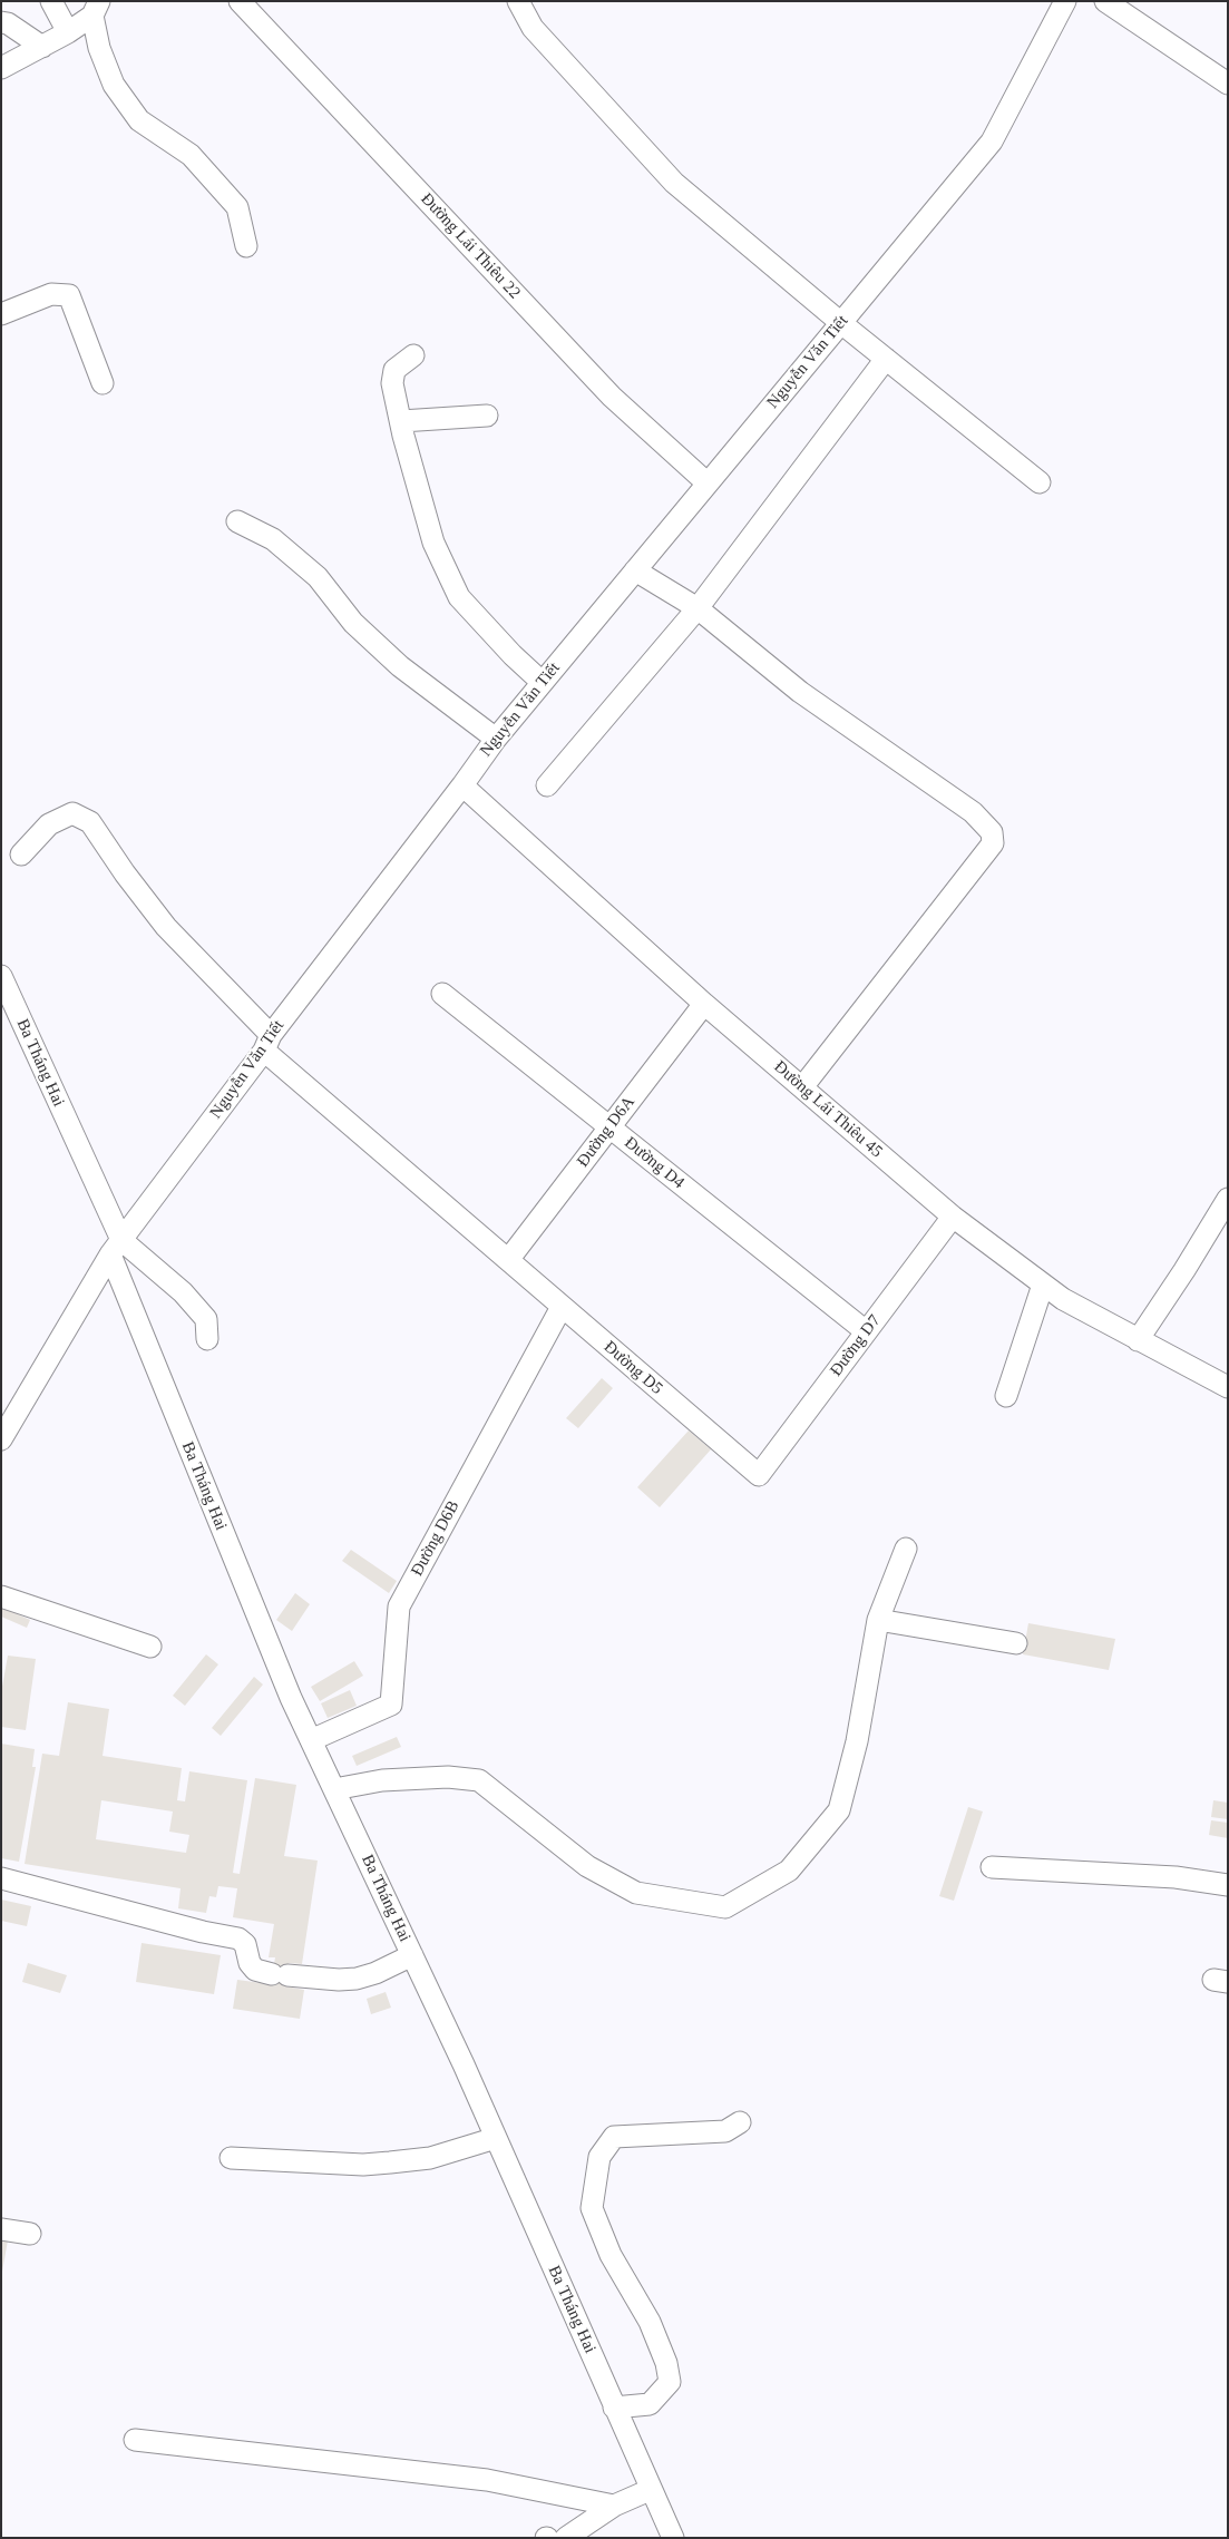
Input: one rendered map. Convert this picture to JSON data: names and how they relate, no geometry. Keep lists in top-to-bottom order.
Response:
{
  "streets": {
    "street": [
      "Đường Lái Thiêu 22",
      "Nguyễn Văn Tiết",
      "Ba Tháng Hai",
      "Đường Lái Thiêu 45",
      "Đường D6A",
      "Đường D4",
      "Đường D7",
      "Đường D5",
      "Đường D6B"
    ]
  },
  "crossings": [
    ["Đường Lái Thiêu 22", "Nguyễn Văn Tiết"],
    ["Nguyễn Văn Tiết", "Ba Tháng Hai"],
    ["Nguyễn Văn Tiết", "Đường Lái Thiêu 45"],
    ["Nguyễn Văn Tiết", "Đường D5"],
    ["Ba Tháng Hai", "Đường D6B"],
    ["Đường Lái Thiêu 45", "Đường D6A"],
    ["Đường Lái Thiêu 45", "Đường D7"],
    ["Đường D6A", "Đường D4"],
    ["Đường D6A", "Đường D5"],
    ["Đường D4", "Đường D7"],
    ["Đường D7", "Đường D5"],
    ["Đường D5", "Đường D6B"]
  ]
}
